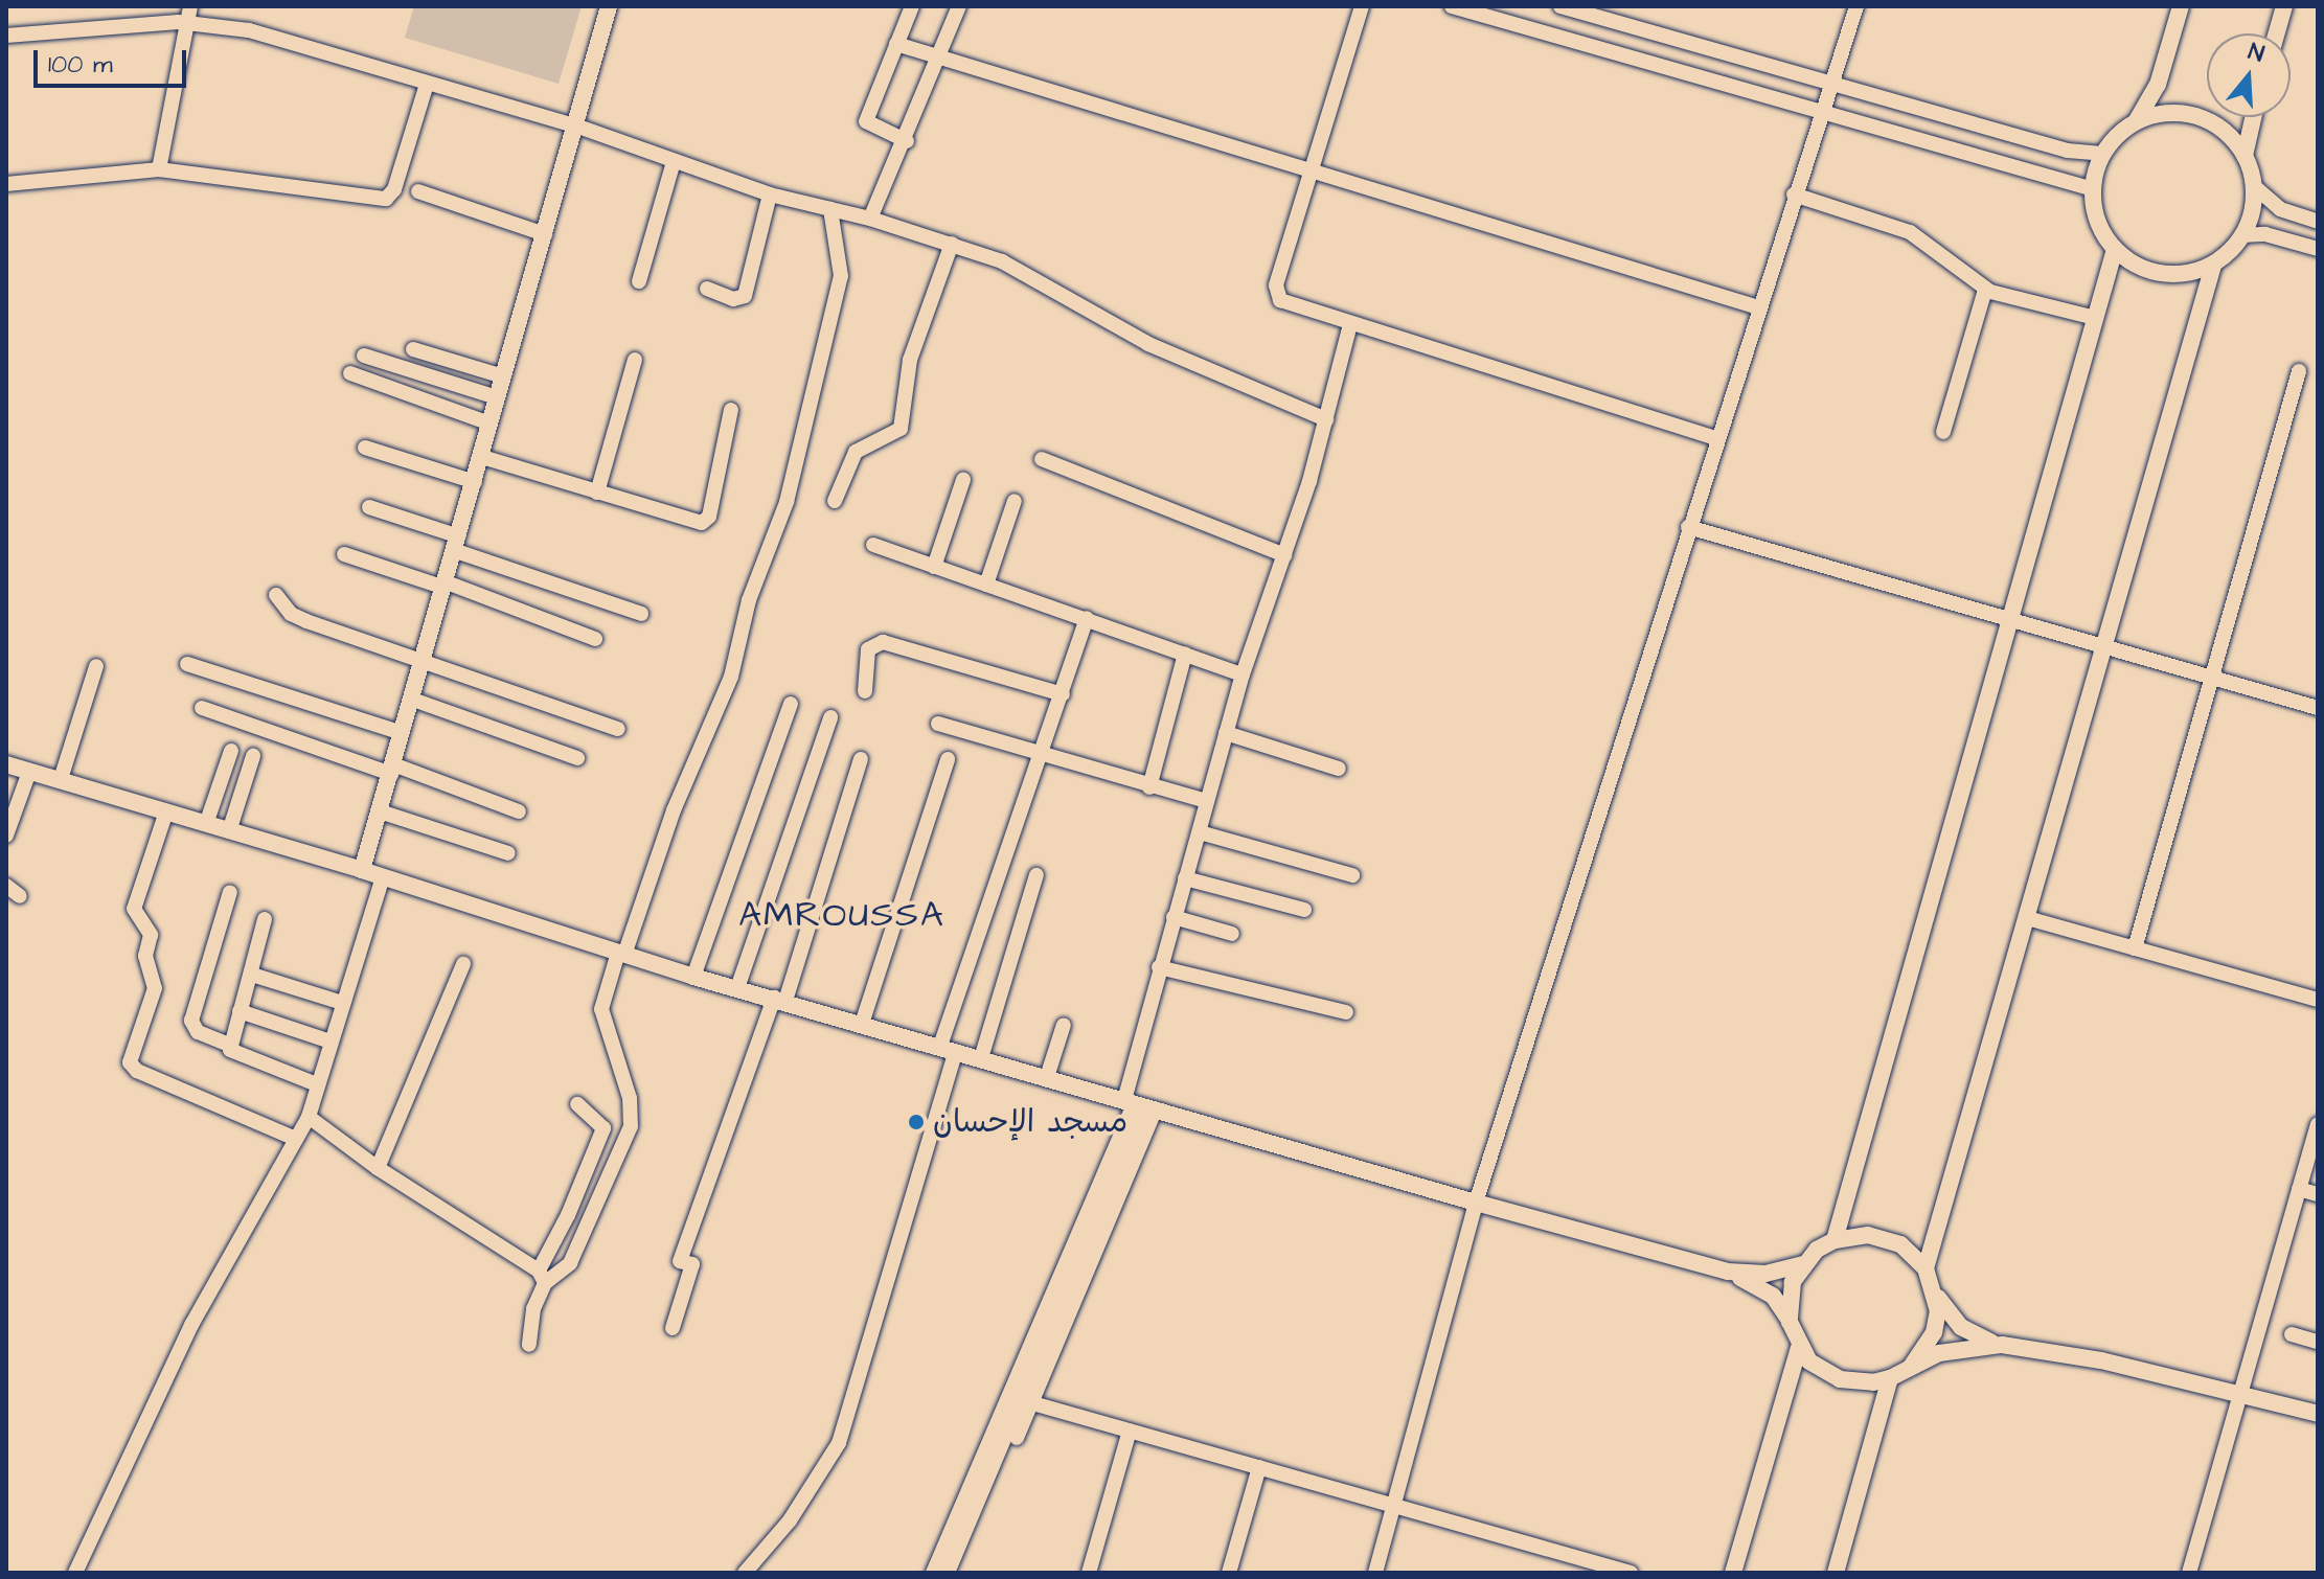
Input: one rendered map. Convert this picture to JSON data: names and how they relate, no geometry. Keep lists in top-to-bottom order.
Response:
{
  "districts": ["AMROUSSA"],
  "places": ["مسجد الإحسان"],
  "scale_bar": "100 m",
  "north": "top"
}
